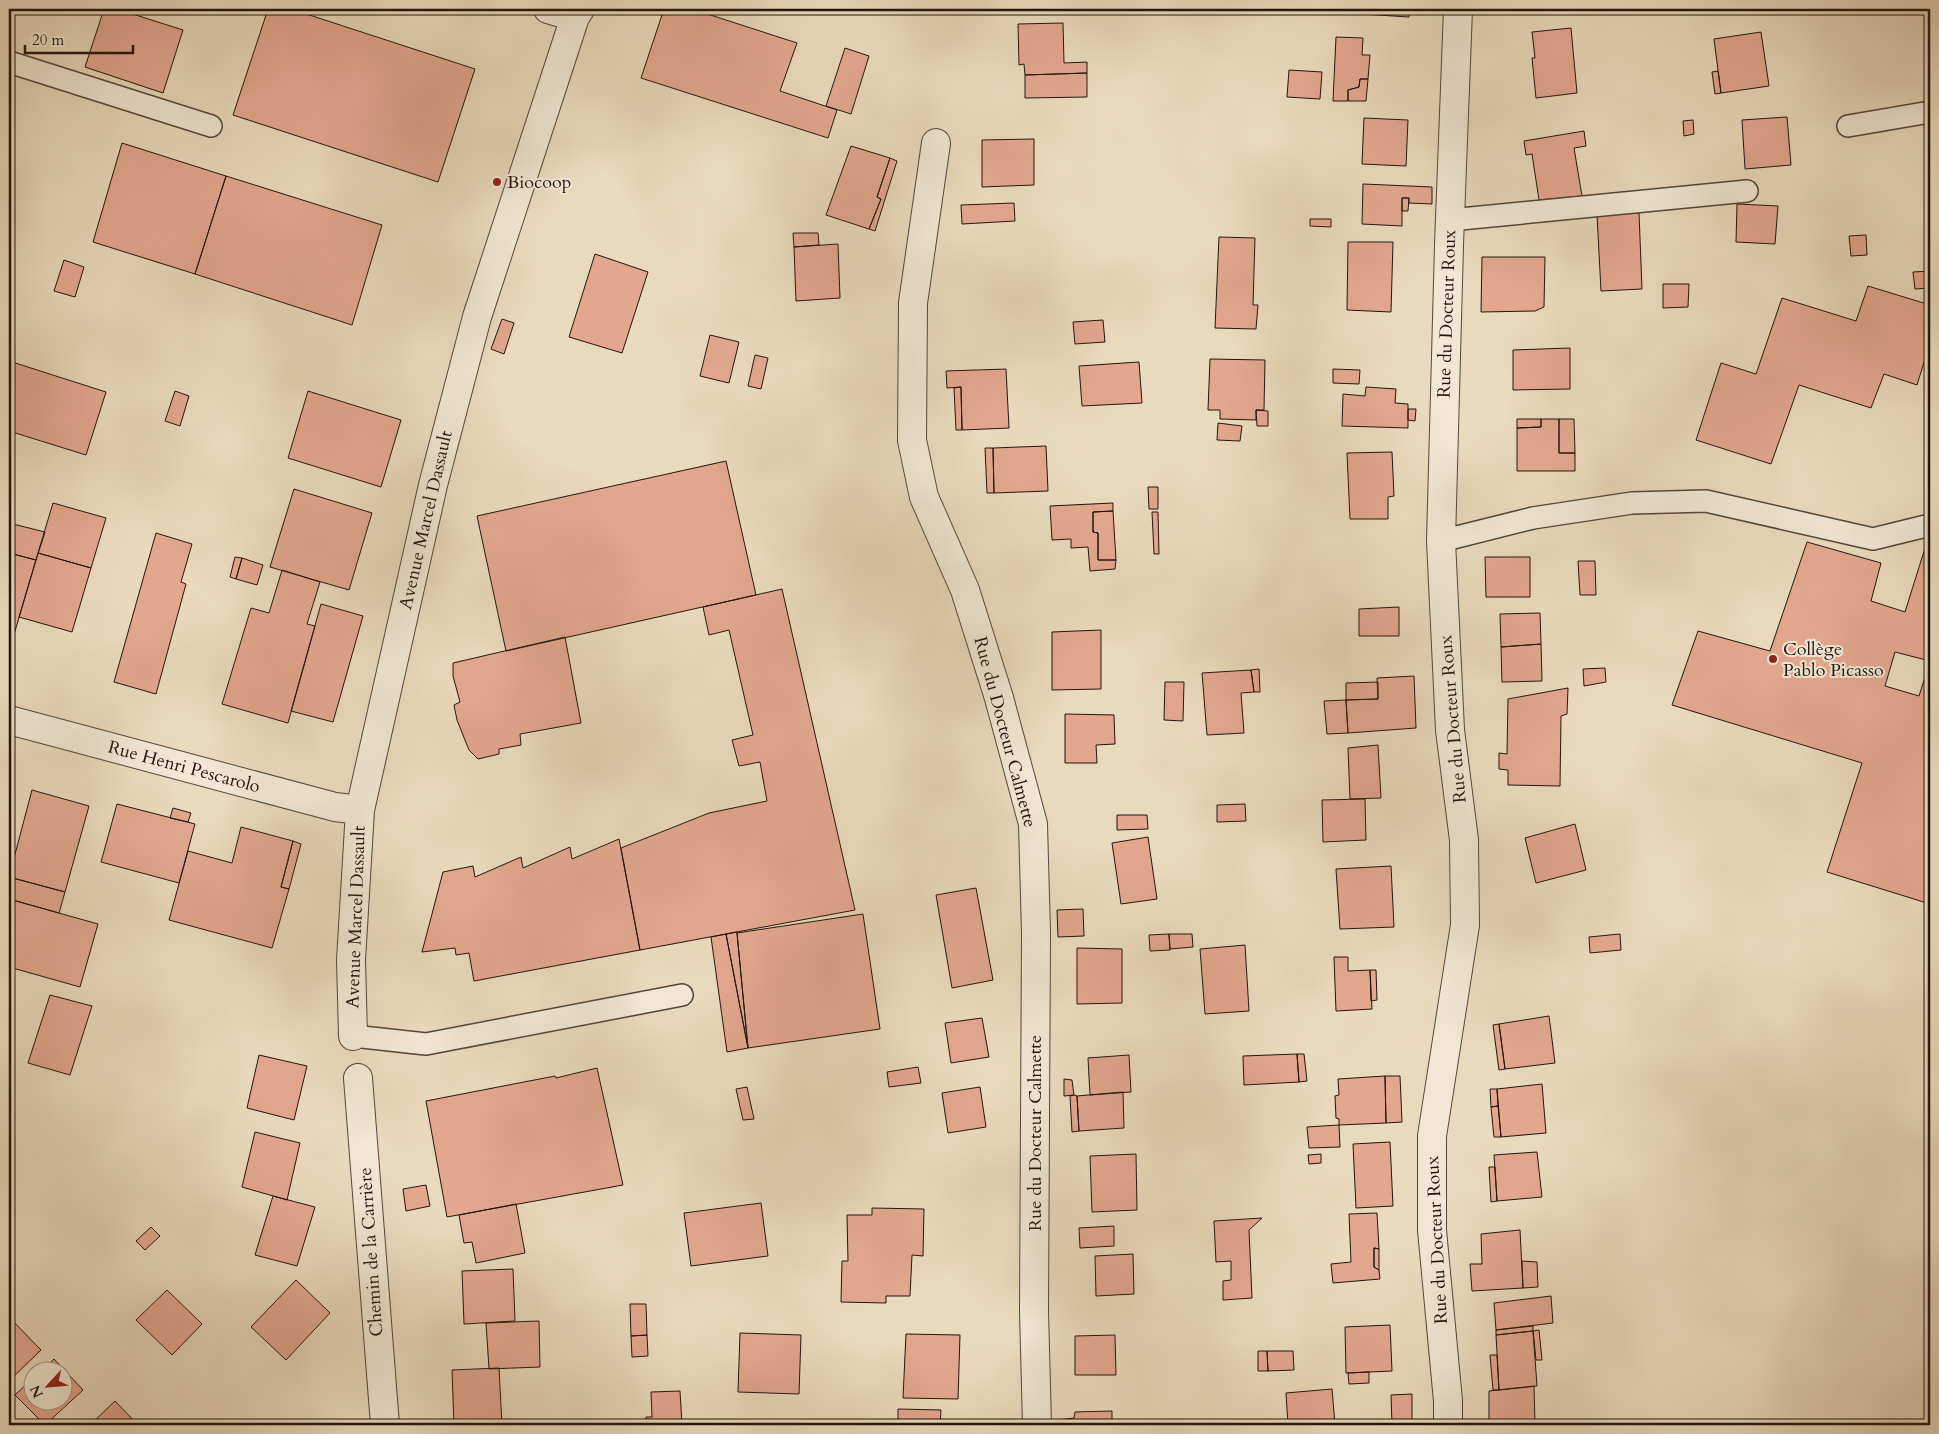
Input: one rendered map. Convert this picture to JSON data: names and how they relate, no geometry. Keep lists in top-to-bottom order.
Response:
{
  "streets": {
    "street": [
      "Rue du Docteur Roux",
      "Avenue Marcel Dassault",
      "Rue du Docteur Calmette",
      "Rue Henri Pescarolo",
      "Chemin de la Carrière"
    ]
  },
  "crossings": [
    ["Avenue Marcel Dassault", "Rue Henri Pescarolo"]
  ],
  "places": ["Biocoop", "Collège Pablo Picasso"],
  "scale_bar": "20 m",
  "north": "bottom left"
}
